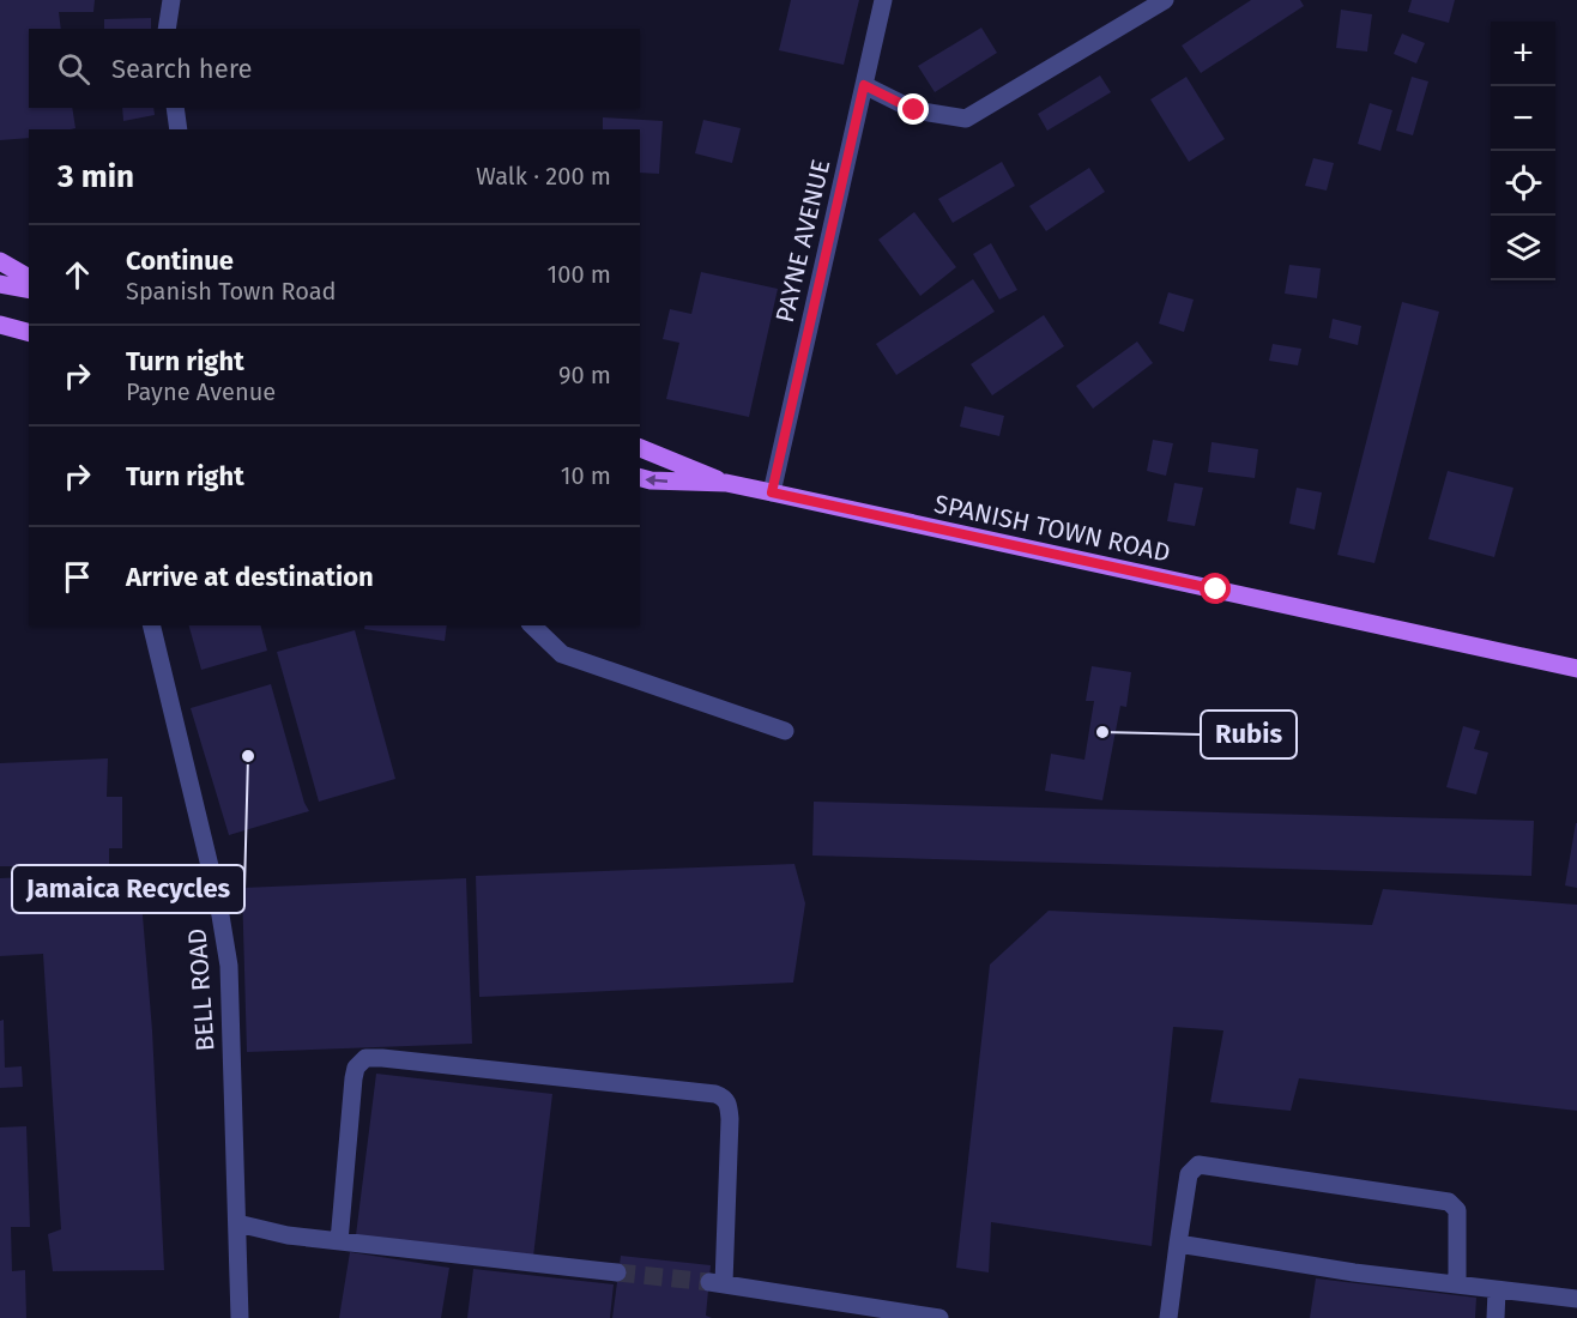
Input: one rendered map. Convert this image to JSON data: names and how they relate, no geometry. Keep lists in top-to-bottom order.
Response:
{
  "streets": {
    "main road": ["SPANISH TOWN ROAD"],
    "street": ["PAYNE AVENUE", "BELL ROAD"]
  },
  "crossings": [
    ["PAYNE AVENUE", "SPANISH TOWN ROAD"]
  ],
  "places": ["Rubis", "Jamaica Recycles"],
  "page": {
    "map_buttons": ["+", "−"],
    "search": "Search here",
    "heading": ["3 min", "Walk · 200 m"],
    "list": [
      ["Continue", "Spanish Town Road", "100 m"],
      ["Turn right", "Payne Avenue", "90 m"],
      ["Turn right", "10 m"],
      "Arrive at destination"
    ]
  }
}
